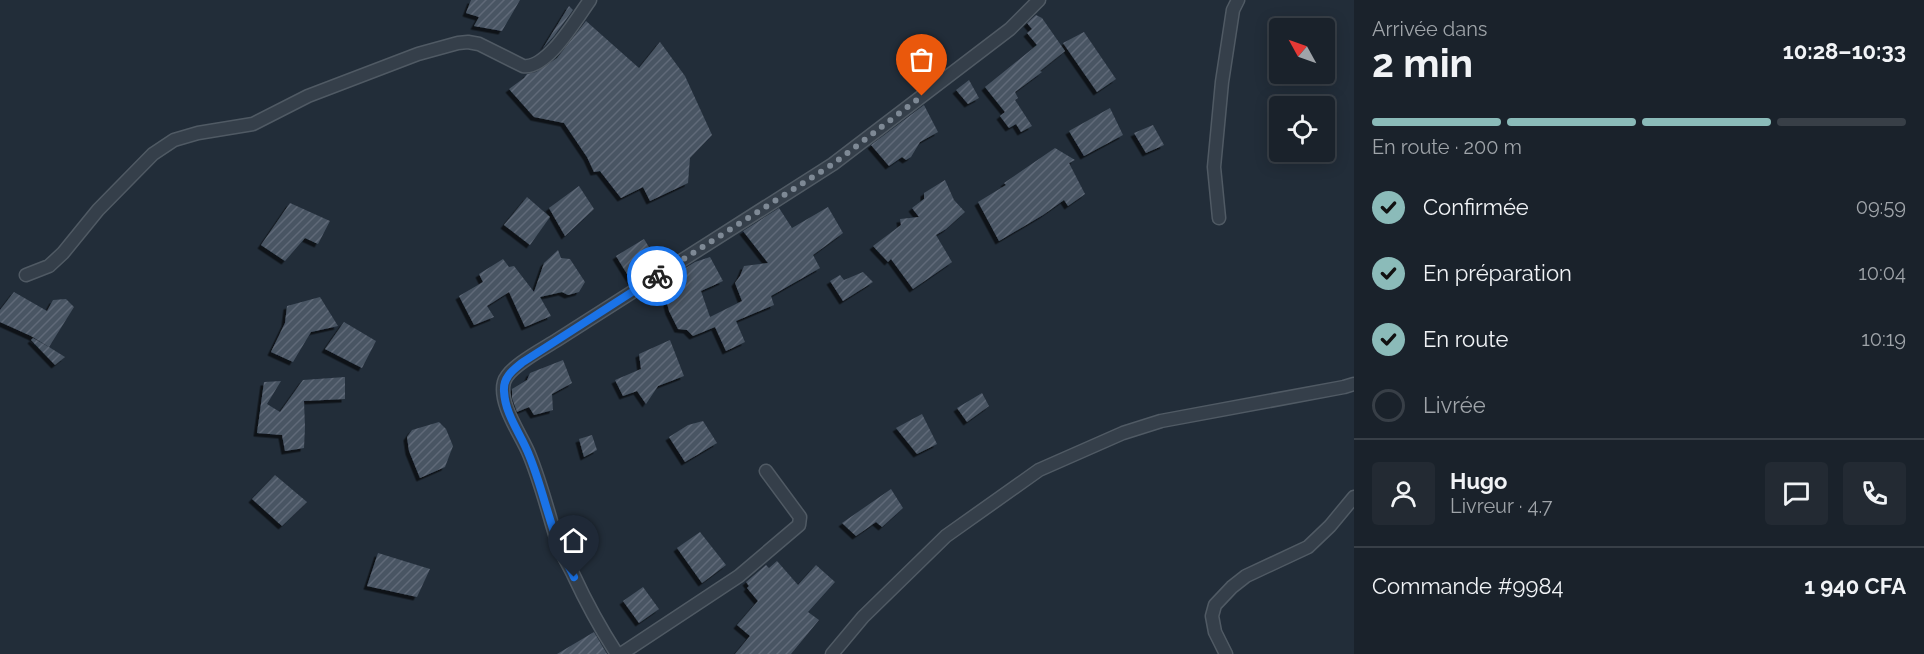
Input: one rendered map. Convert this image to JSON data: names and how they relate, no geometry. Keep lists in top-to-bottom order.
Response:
{
  "north": "top left",
  "page": {
    "heading": ["2 min", "Arrivée dans", "10:28–10:33"],
    "panel": [
      "Hugo",
      "Livreur · 4.7",
      "Commande #9984",
      "1 940 CFA"
    ],
    "bar": "En route · 200 m",
    "list": [
      ["Confirmée", "09:59"],
      ["En préparation", "10:04"],
      ["En route", "10:19"],
      "Livrée"
    ]
  }
}
